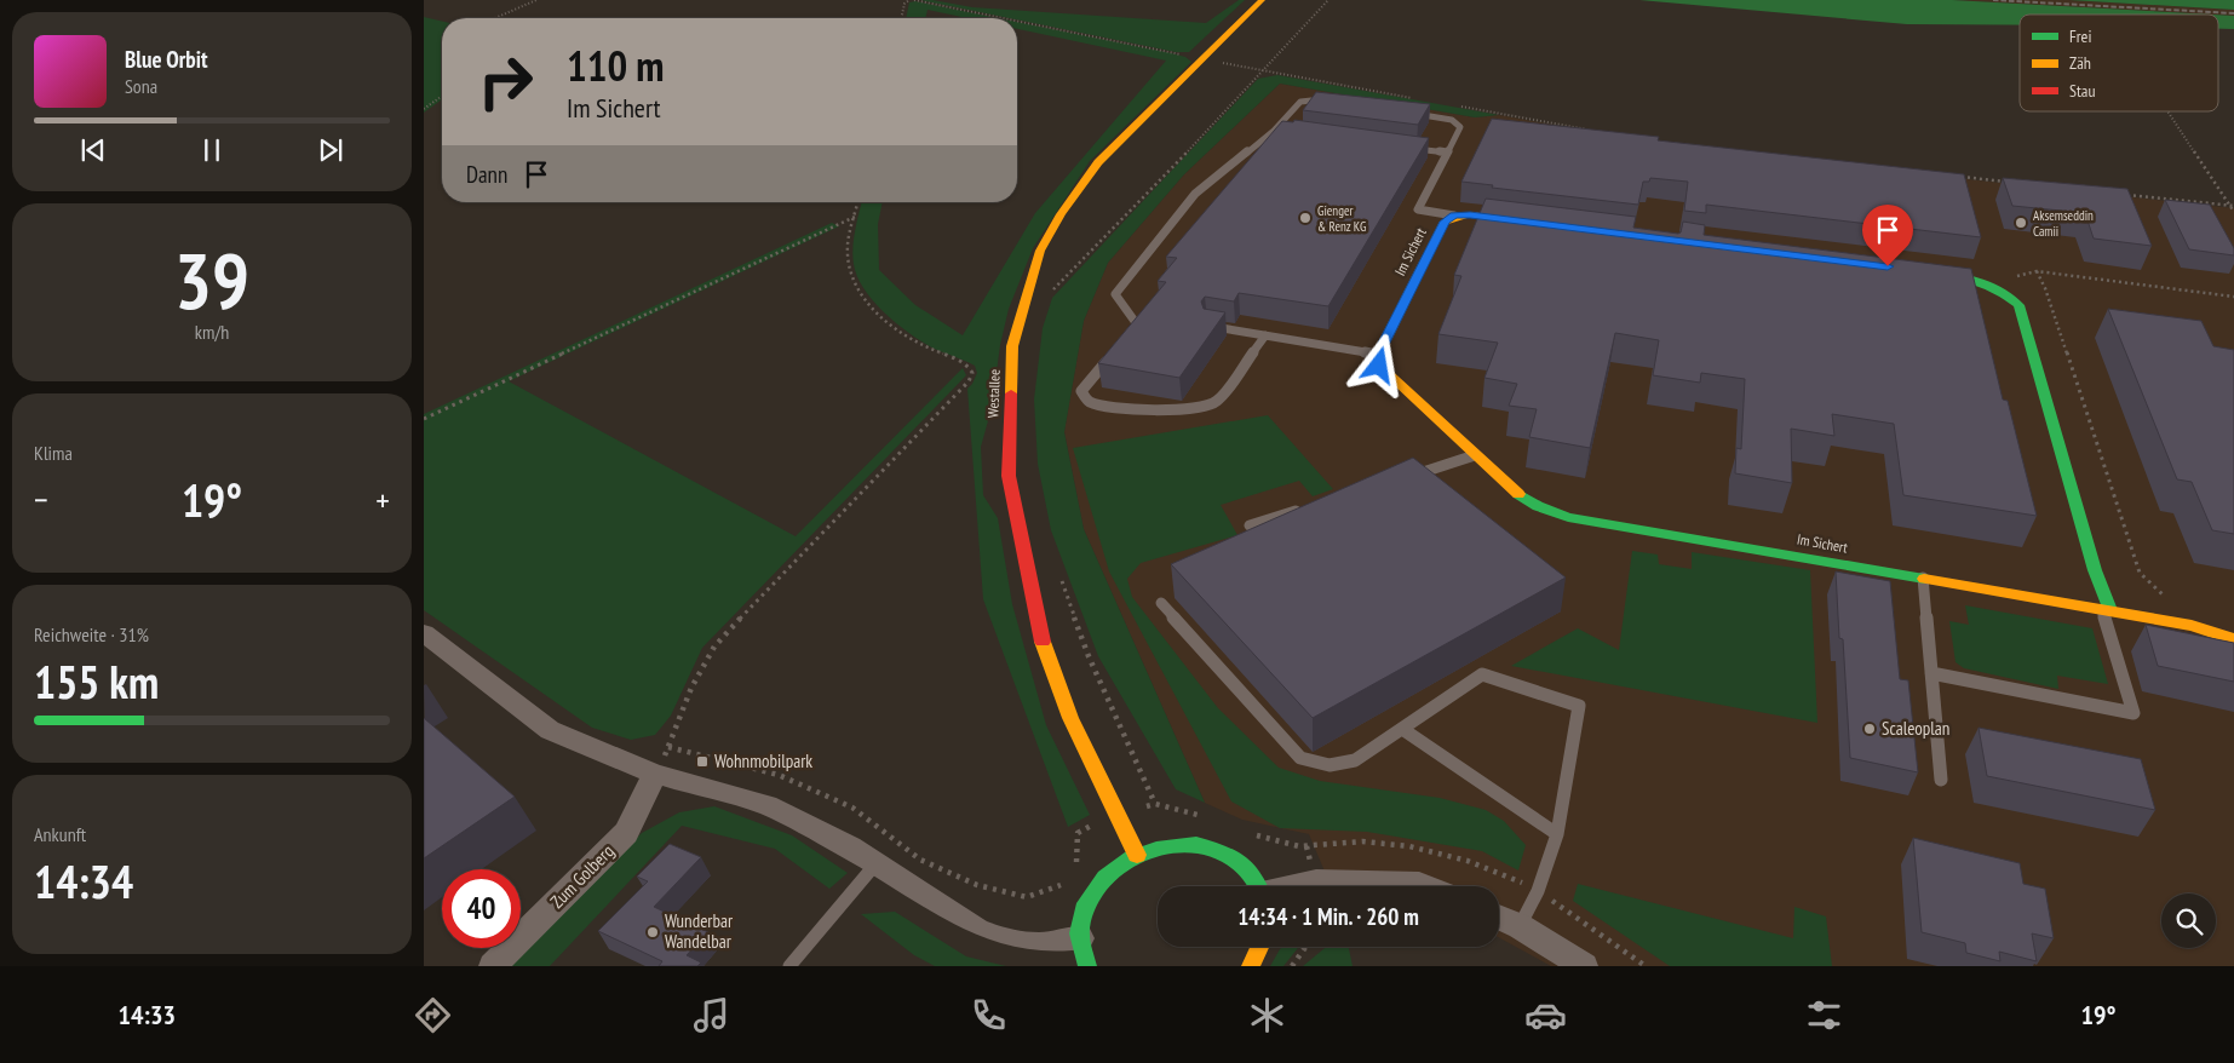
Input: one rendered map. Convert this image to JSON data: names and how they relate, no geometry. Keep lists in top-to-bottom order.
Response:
{
  "streets": {
    "main road": ["Im Sichert", "Westallee"],
    "street": ["Zum Golberg"]
  },
  "places": {
    "other": [
      "Gienger & Renz KG",
      "Aksemseddin Camii",
      "Scaleoplan",
      "Wunderbar Wandelbar"
    ],
    "transit": ["Wohnmobilpark"]
  },
  "legend": ["Frei", "Zäh", "Stau"],
  "page": {
    "turn": ["110 m", "Im Sichert"],
    "song": ["Blue Orbit", "Sona"],
    "then": "Dann",
    "tile": [
      ["39", "km/h"],
      "Klima",
      ["Reichweite · 31%", "155 km"],
      ["Ankunft", "14:34"]
    ],
    "heat": ["−", "19°", "+"],
    "limit": "40",
    "trip": "14:34 · 1 Min. · 260 m",
    "tabs": ["14:33", "19°"]
  }
}
